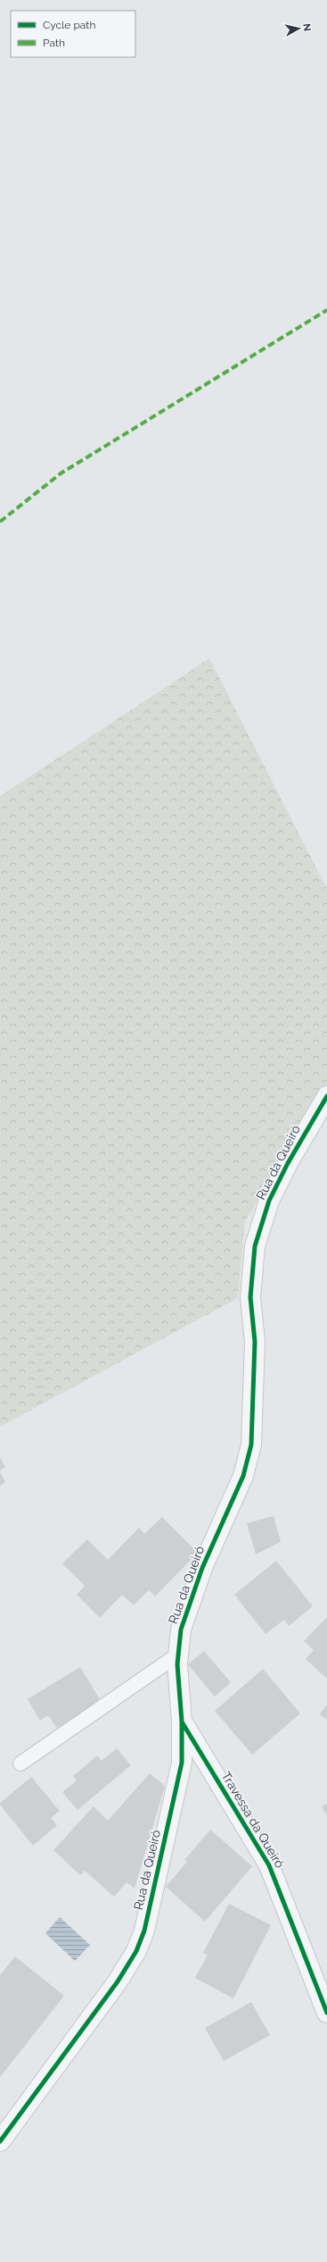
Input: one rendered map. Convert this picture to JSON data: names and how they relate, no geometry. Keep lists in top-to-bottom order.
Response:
{
  "streets": {
    "street": ["Rua da Queiró", "Travessa da Queiró"]
  },
  "crossings": [
    ["Rua da Queiró", "Travessa da Queiró"]
  ],
  "legend": ["Cycle path", "Path"],
  "north": "right"
}
